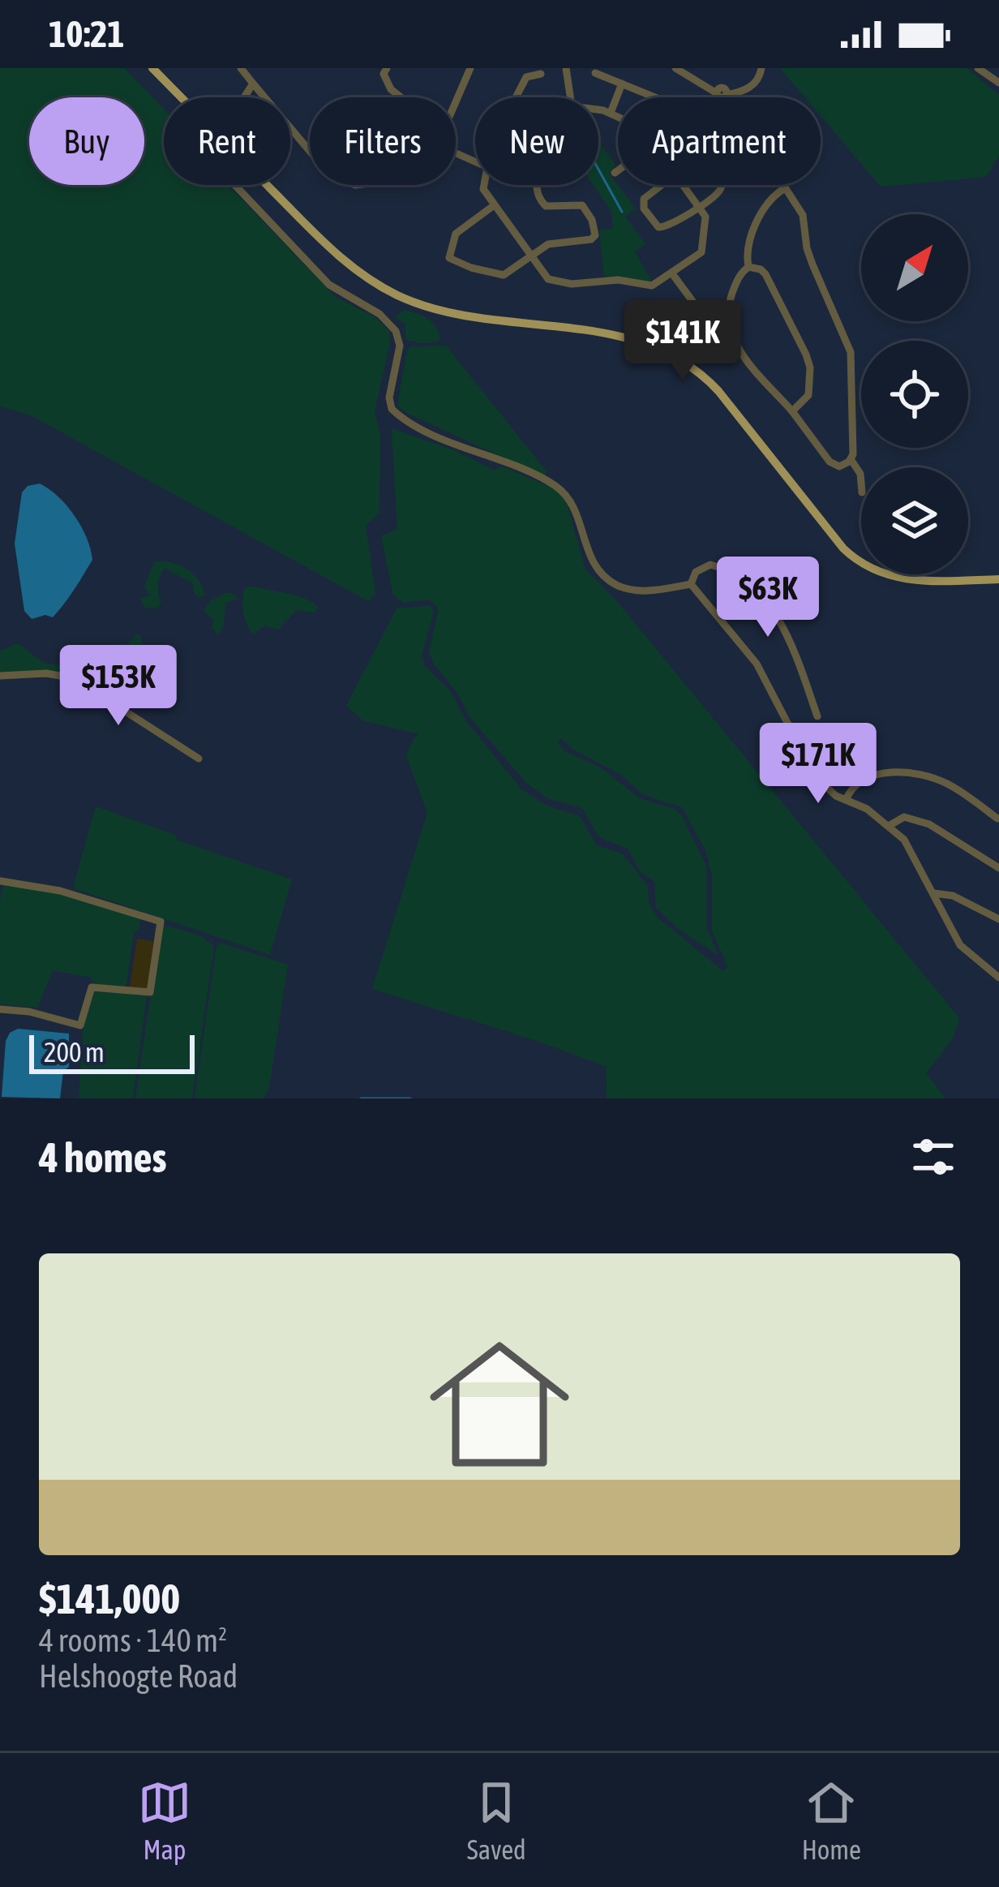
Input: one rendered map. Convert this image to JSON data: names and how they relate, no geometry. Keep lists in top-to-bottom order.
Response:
{
  "scale_bar": "200 m",
  "north": "top right",
  "page": {
    "status": "10:21",
    "chip": [
      "Buy",
      "Rent",
      "Filters",
      "New",
      "Apartment"
    ],
    "price": [
      "$141K",
      "$63K",
      "$153K",
      "$171K"
    ],
    "scale": "200 m",
    "heading": "4 homes",
    "list": [
      {
        "name": "$141,000",
        "note": "4 rooms · 140 m² · Helshoogte Road"
      }
    ],
    "tabs": ["Map", "Saved", "Home"]
  }
}
